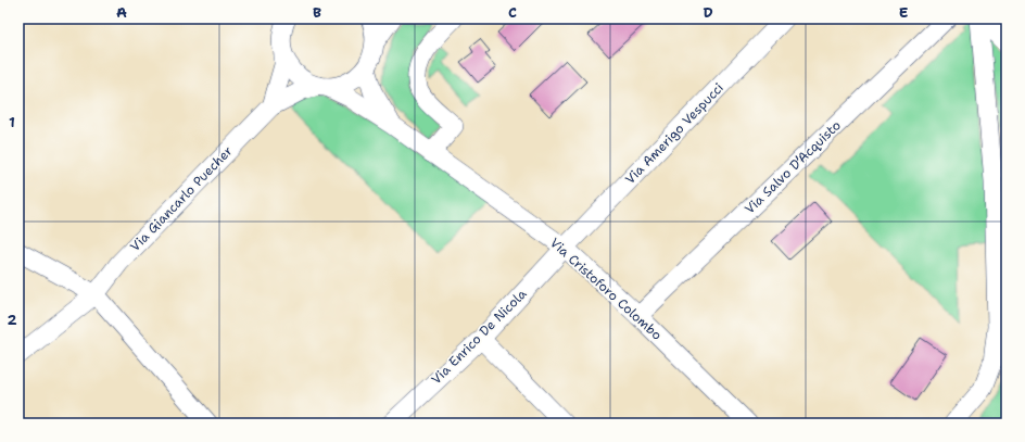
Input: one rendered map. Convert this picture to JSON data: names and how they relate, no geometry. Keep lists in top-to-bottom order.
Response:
{
  "streets": {
    "street": [
      "Via Amerigo Vespucci",
      "Via Salvo D’Acquisto",
      "Via Giancarlo Puecher",
      "Via Cristoforo Colombo",
      "Via Enrico De Nicola"
    ]
  },
  "crossings": [
    ["Via Amerigo Vespucci", "Via Cristoforo Colombo"],
    ["Via Amerigo Vespucci", "Via Enrico De Nicola"],
    ["Via Salvo D’Acquisto", "Via Cristoforo Colombo"],
    ["Via Giancarlo Puecher", "Via Cristoforo Colombo"],
    ["Via Cristoforo Colombo", "Via Enrico De Nicola"]
  ],
  "grid": {
    "columns": [
      "A",
      "B",
      "C",
      "D",
      "E"
    ],
    "rows": ["1", "2"]
  }
}
